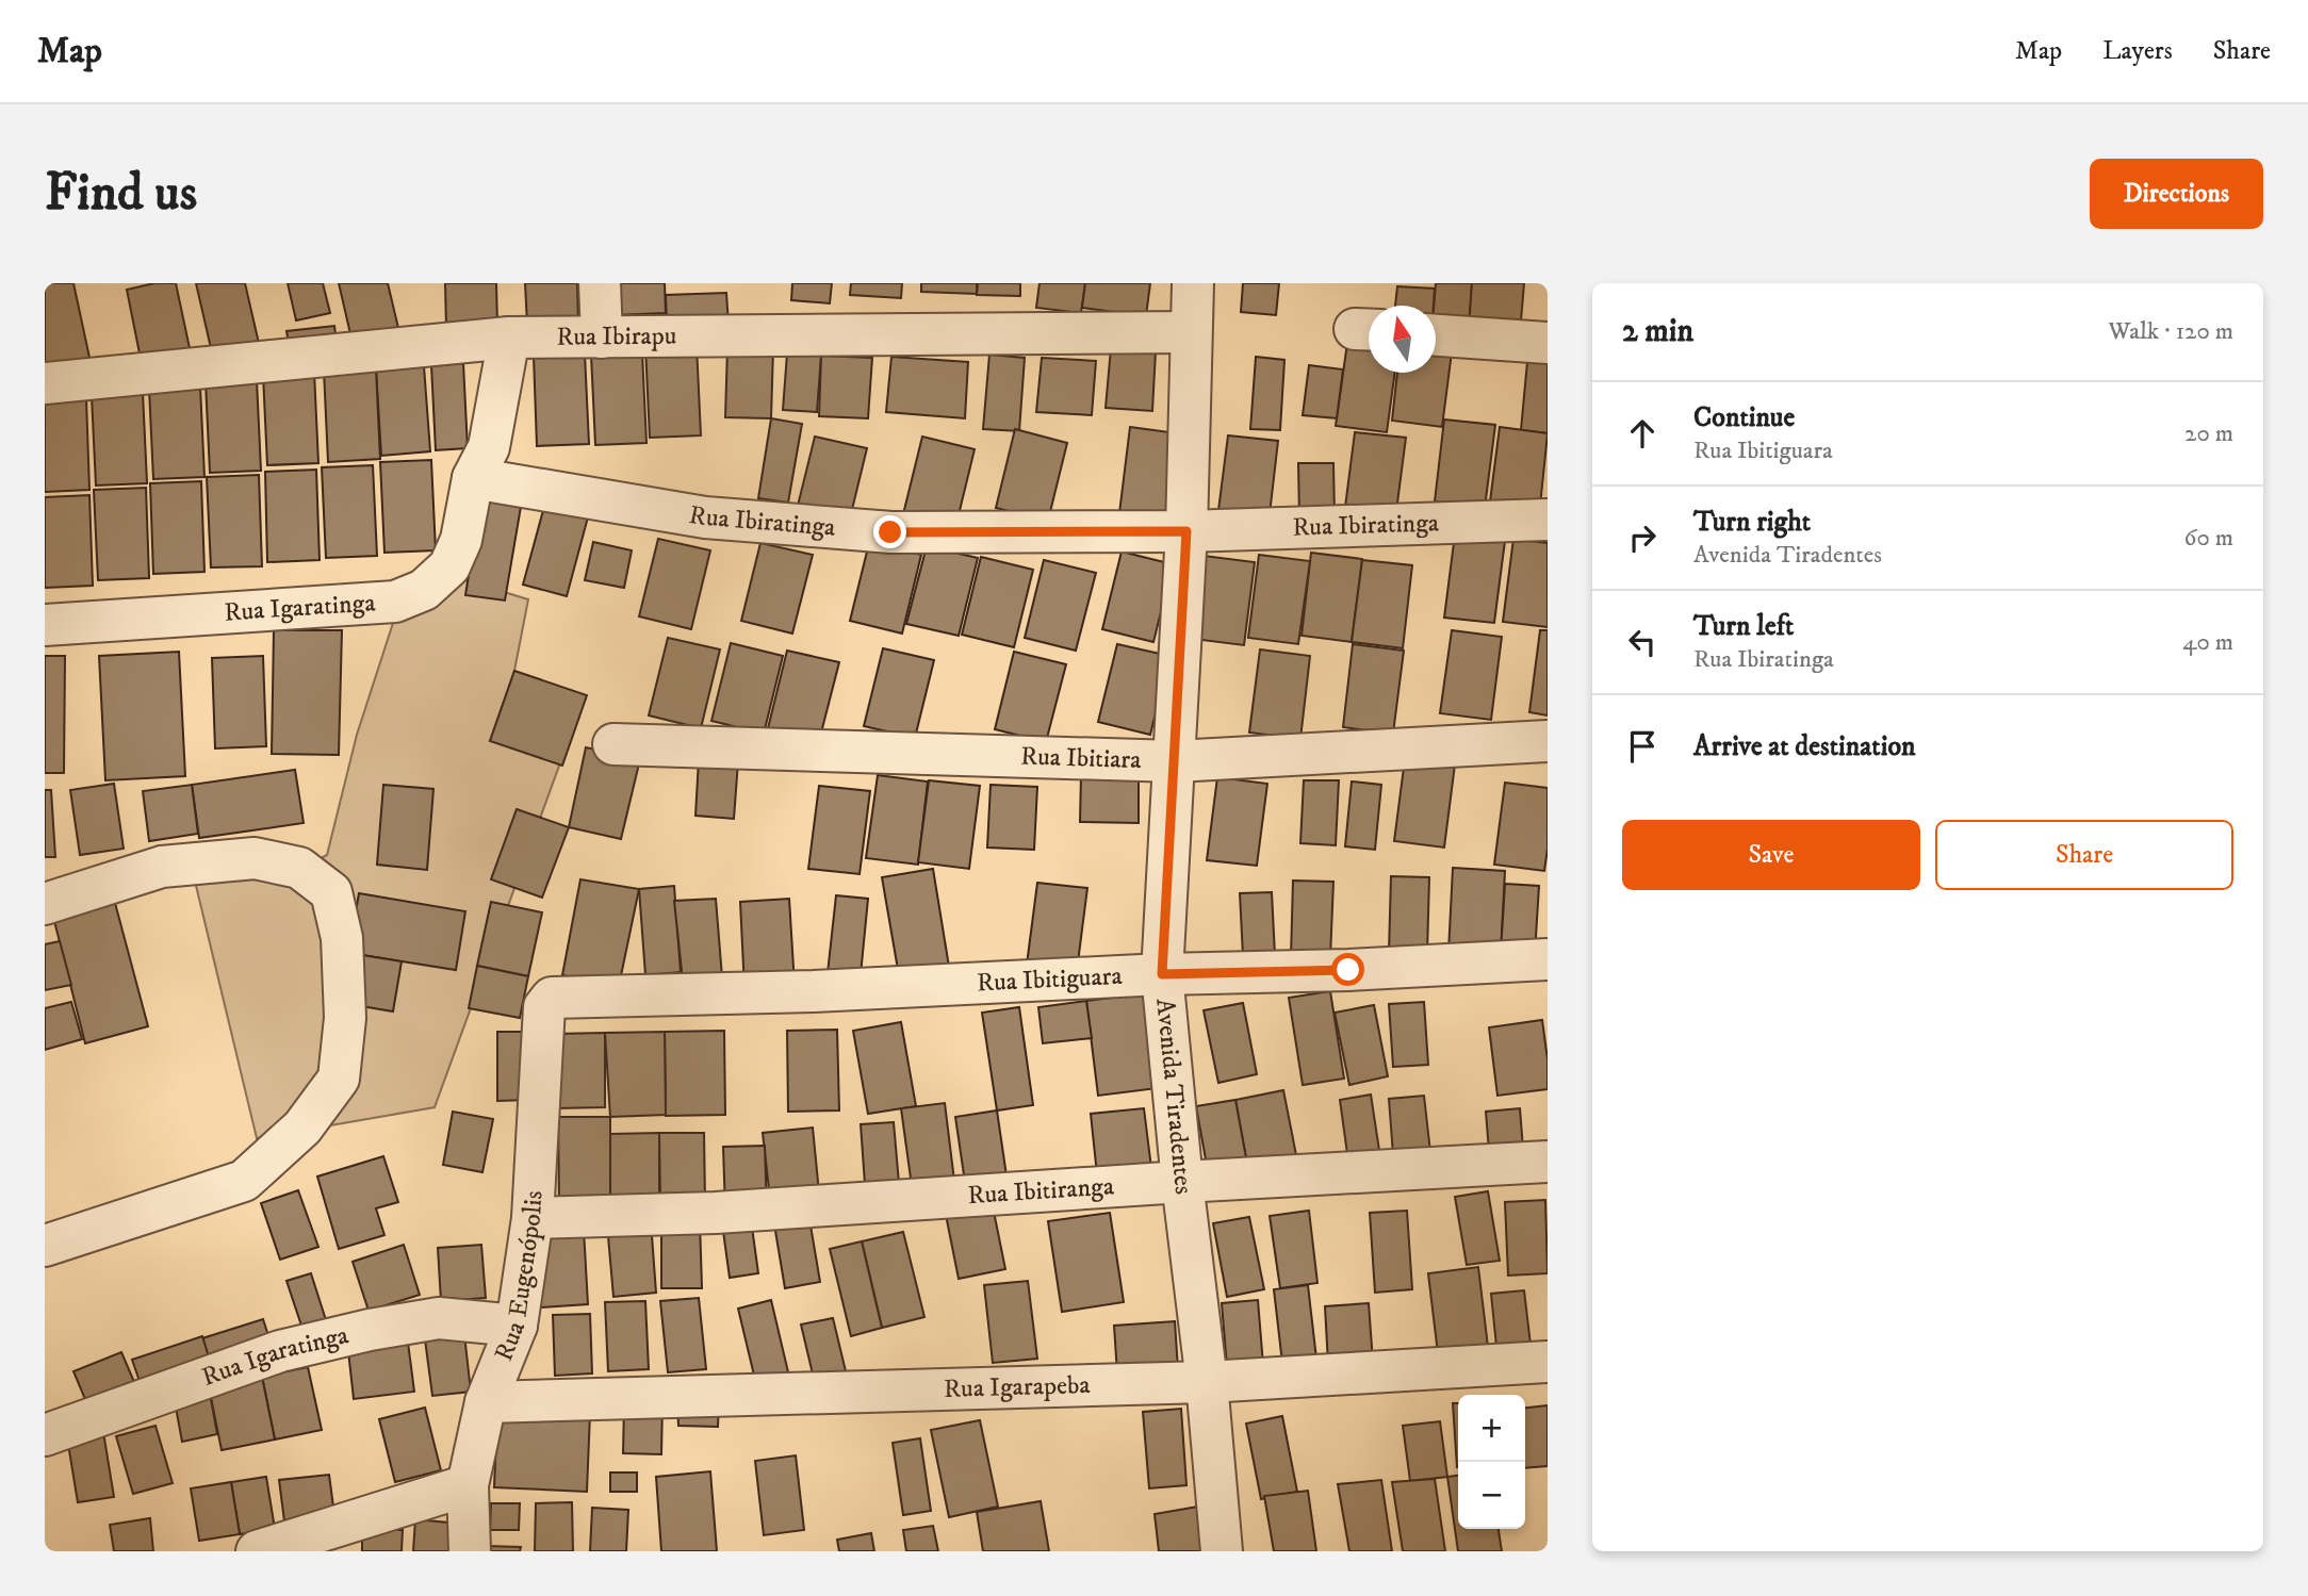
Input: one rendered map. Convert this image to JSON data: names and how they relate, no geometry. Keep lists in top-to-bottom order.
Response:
{
  "streets": {
    "street": [
      "Rua Ibirapu",
      "Rua Ibiratinga",
      "Rua Igaratinga",
      "Rua Ibitiara",
      "Rua Ibitiguara",
      "Avenida Tiradentes",
      "Rua Ibitiranga",
      "Rua Eugenópolis",
      "Rua Igarapeba"
    ]
  },
  "crossings": [
    ["Rua Ibirapu", "Rua Igaratinga"],
    ["Rua Ibirapu", "Avenida Tiradentes"],
    ["Rua Ibiratinga", "Rua Igaratinga"],
    ["Rua Ibiratinga", "Avenida Tiradentes"],
    ["Rua Igaratinga", "Rua Eugenópolis"],
    ["Rua Ibitiara", "Avenida Tiradentes"],
    ["Rua Ibitiguara", "Avenida Tiradentes"],
    ["Rua Ibitiguara", "Rua Eugenópolis"],
    ["Avenida Tiradentes", "Rua Ibitiranga"],
    ["Avenida Tiradentes", "Rua Igarapeba"],
    ["Rua Ibitiranga", "Rua Eugenópolis"],
    ["Rua Eugenópolis", "Rua Igarapeba"]
  ],
  "north": "top",
  "page": {
    "header": "Map",
    "nav": ["Map", "Layers", "Share"],
    "buttons": [
      "Directions",
      ["Save", "Share"]
    ],
    "title": "Find us",
    "heading": ["2 min", "Walk · 120 m"],
    "list": [
      ["Continue", "Rua Ibitiguara", "20 m"],
      ["Turn right", "Avenida Tiradentes", "60 m"],
      ["Turn left", "Rua Ibiratinga", "40 m"],
      "Arrive at destination"
    ],
    "map_buttons": ["+", "−"]
  }
}
